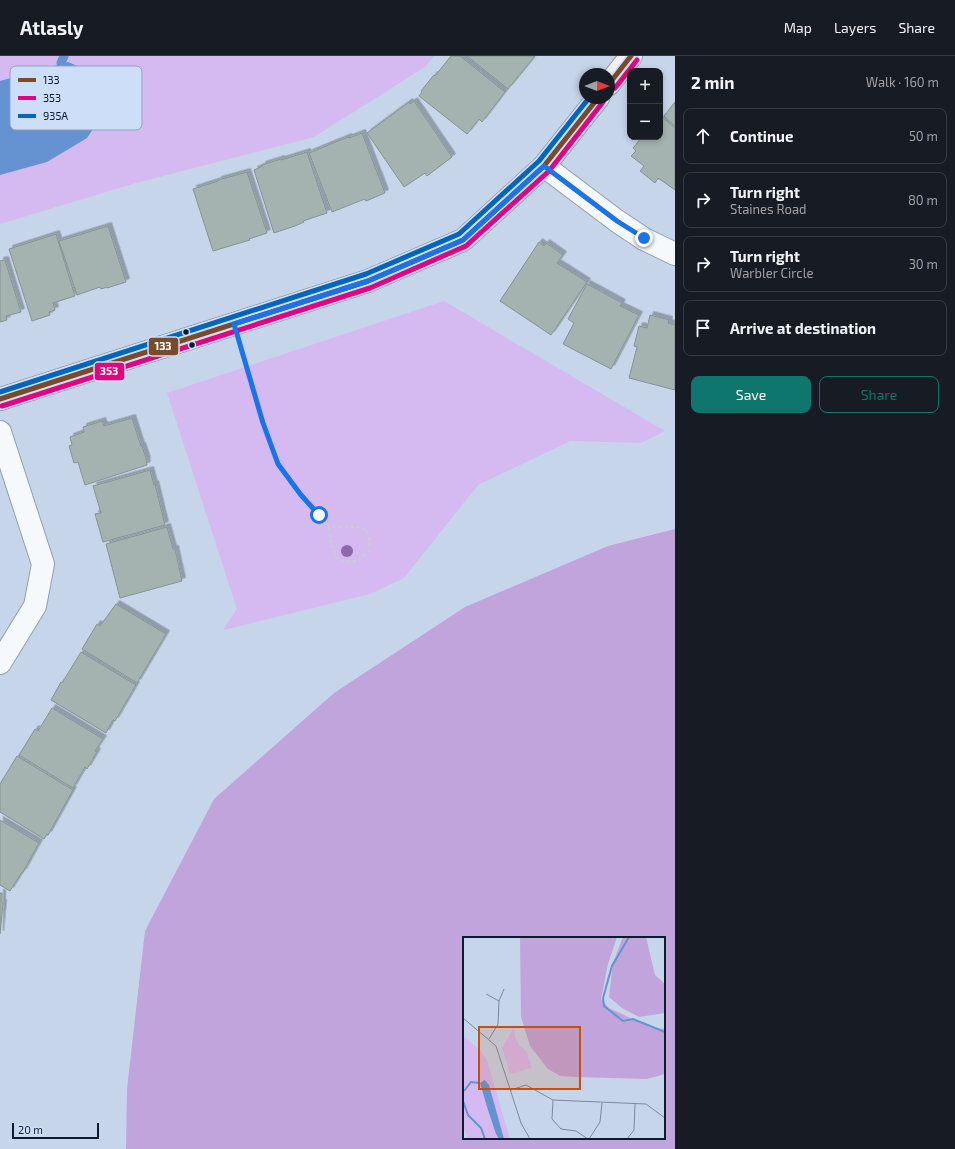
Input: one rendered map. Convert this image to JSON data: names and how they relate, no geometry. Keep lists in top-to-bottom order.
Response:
{
  "lines": ["transit line 133", "transit line 353", "transit line 935A"],
  "legend": ["133", "353", "935A"],
  "scale_bar": "20 m",
  "north": "right",
  "page": {
    "header": "Atlasly",
    "nav": ["Map", "Layers", "Share"],
    "heading": ["2 min", "Walk · 160 m"],
    "map_buttons": ["+", "−"],
    "list": [
      ["Continue", "50 m"],
      ["Turn right", "Staines Road", "80 m"],
      ["Turn right", "Warbler Circle", "30 m"],
      "Arrive at destination"
    ],
    "buttons": ["Save", "Share"],
    "scale": "20 m"
  }
}
